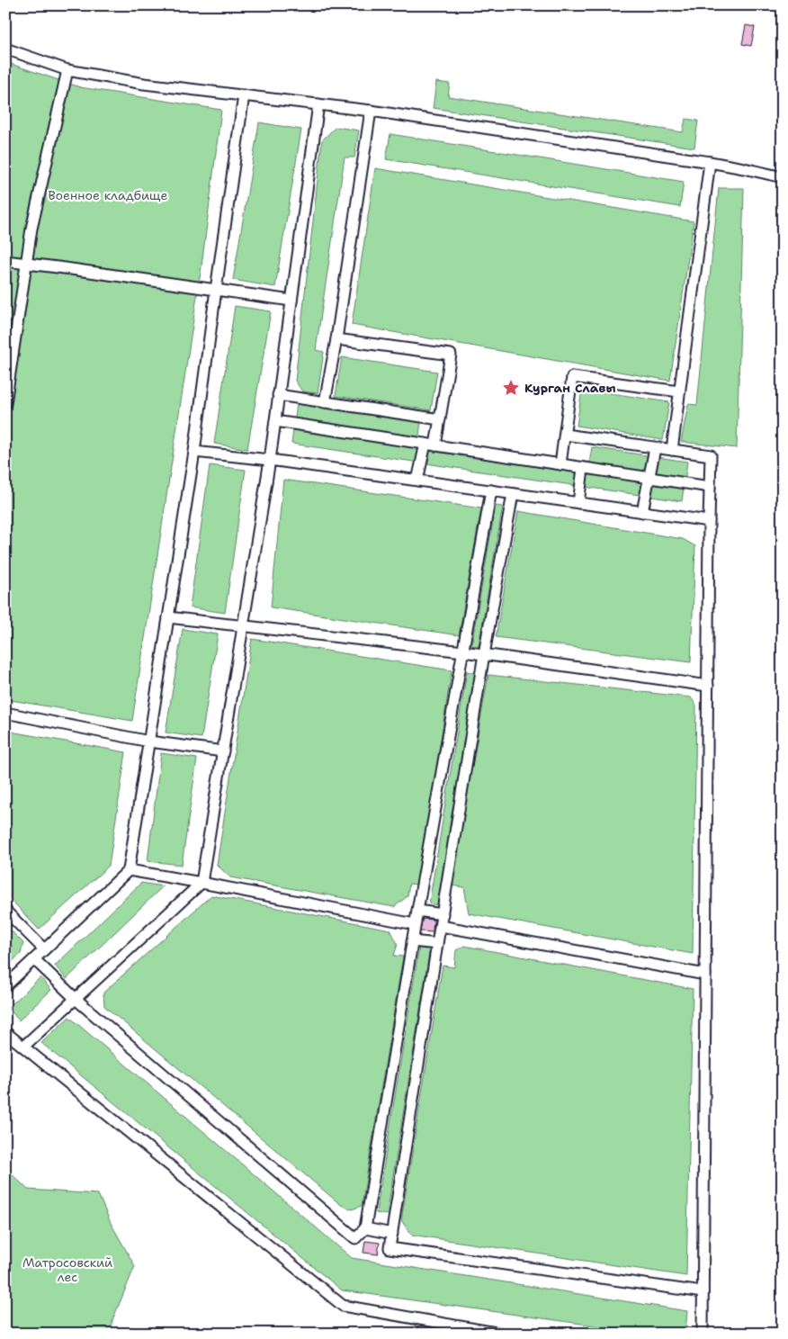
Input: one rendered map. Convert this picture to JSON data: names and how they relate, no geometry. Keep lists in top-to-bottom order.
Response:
{
  "parks": ["Военное кладбище", "Матросовский лес"],
  "places": {
    "place": ["Курган Славы"]
  }
}
